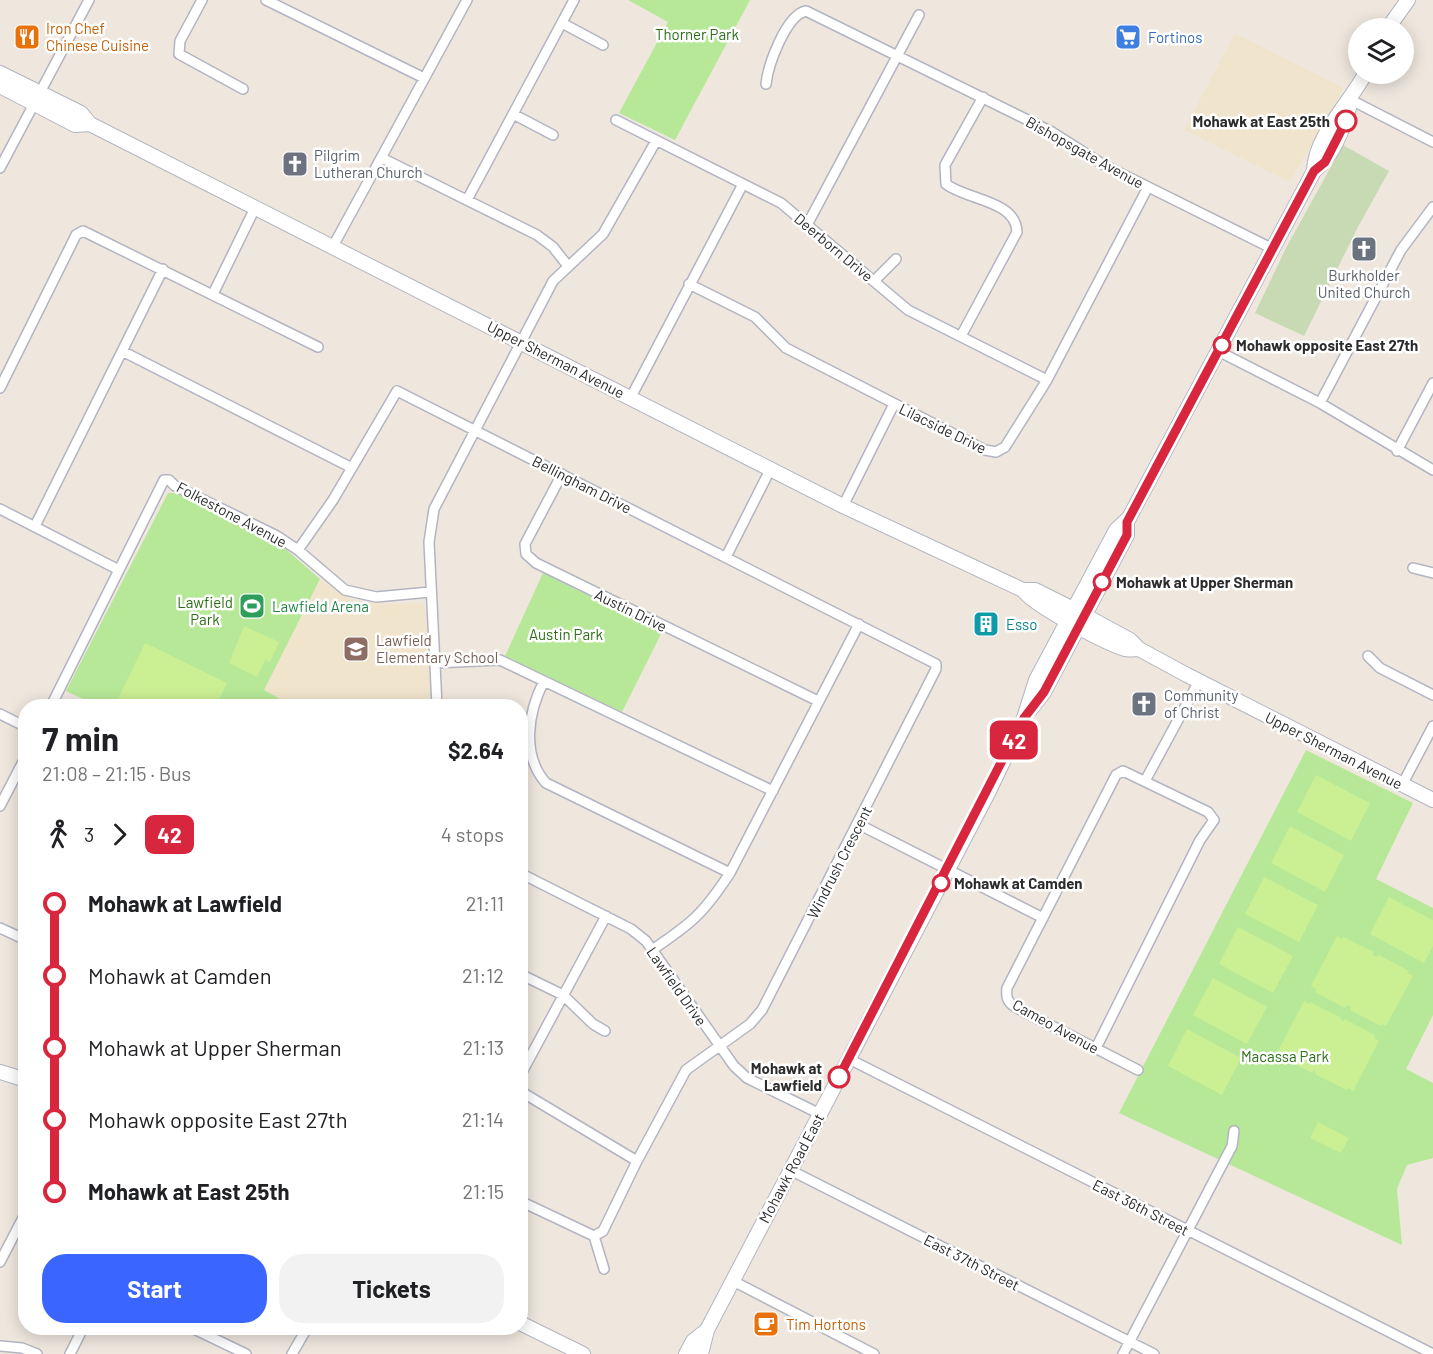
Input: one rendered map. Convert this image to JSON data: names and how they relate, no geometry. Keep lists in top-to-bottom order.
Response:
{
  "streets": {
    "main road": ["Upper Sherman Avenue", "Mohawk Road East"],
    "street": [
      "Bishopsgate Avenue",
      "Deerborn Drive",
      "Lilacside Drive",
      "Bellingham Drive",
      "Folkestone Avenue",
      "Austin Drive",
      "Windrush Crescent",
      "Lawfield Drive",
      "Cameo Avenue",
      "East 36th Street",
      "East 37th Street"
    ]
  },
  "crossings": [
    ["Bishopsgate Avenue", "Lilacside Drive"],
    ["Bishopsgate Avenue", "Mohawk Road East"],
    ["Deerborn Drive", "Lilacside Drive"],
    ["Upper Sherman Avenue", "Mohawk Road East"],
    ["Bellingham Drive", "Folkestone Avenue"],
    ["Bellingham Drive", "Austin Drive"],
    ["Bellingham Drive", "Windrush Crescent"],
    ["Windrush Crescent", "Lawfield Drive"],
    ["Lawfield Drive", "Mohawk Road East"],
    ["Mohawk Road East", "East 36th Street"],
    ["Mohawk Road East", "East 37th Street"]
  ],
  "parks": [
    "Thorner Park",
    "Lawfield Park",
    "Austin Park",
    "Macassa Park"
  ],
  "places": {
    "restaurant": ["Iron Chef Chinese Cuisine"],
    "supermarket": ["Fortinos"],
    "other": [
      "Mohawk at East 25th",
      "Mohawk opposite East 27th",
      "Mohawk at Upper Sherman",
      "Mohawk at Camden",
      "Mohawk at Lawfield"
    ],
    "church": ["Pilgrim Lutheran Church", "Burkholder United Church", "Community of Christ"],
    "sports": ["Lawfield Arena"],
    "building": ["Esso"],
    "school or university": ["Lawfield Elementary School"],
    "cafe": ["Tim Hortons"]
  },
  "lines": ["bus line 42"],
  "page": {
    "on_map": "42",
    "heading": ["7 min", "21:08 – 21:15 · Bus", "$2.64"],
    "legs": ["3", "42", "4 stops"],
    "list": [
      {
        "name": "Mohawk at Lawfield",
        "value": "21:11"
      },
      {
        "name": "Mohawk at Camden",
        "value": "21:12"
      },
      {
        "name": "Mohawk at Upper Sherman",
        "value": "21:13"
      },
      {
        "name": "Mohawk opposite East 27th",
        "value": "21:14"
      },
      {
        "name": "Mohawk at East 25th",
        "value": "21:15"
      }
    ],
    "buttons": ["Start", "Tickets"]
  }
}
